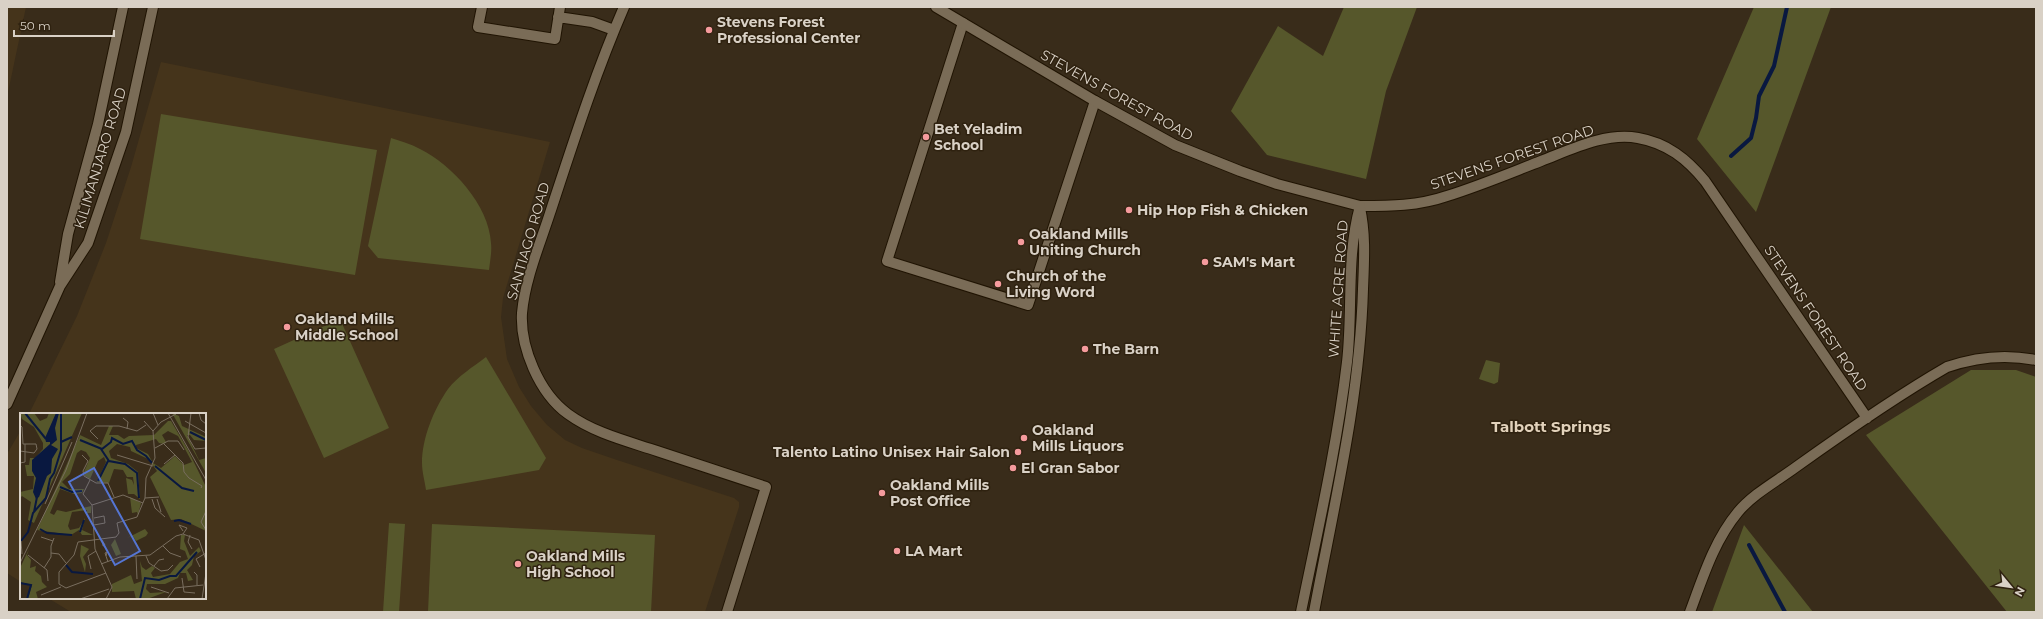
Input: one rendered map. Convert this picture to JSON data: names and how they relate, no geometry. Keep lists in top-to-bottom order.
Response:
{
  "streets": {
    "street": [
      "STEVENS FOREST ROAD",
      "KILIMANJARO ROAD",
      "SANTIAGO ROAD",
      "WHITE ACRE ROAD"
    ]
  },
  "crossings": [
    ["STEVENS FOREST ROAD", "WHITE ACRE ROAD"]
  ],
  "districts": ["Talbott Springs"],
  "places": [
    "Stevens Forest Professional Center",
    "Bet Yeladim School",
    "Hip Hop Fish & Chicken",
    "Oakland Mills Uniting Church",
    "SAM's Mart",
    "Church of the Living Word",
    "Oakland Mills Middle School",
    "The Barn",
    "Oakland Mills Liquors",
    "Talento Latino Unisex Hair Salon",
    "El Gran Sabor",
    "Oakland Mills Post Office",
    "LA Mart",
    "Oakland Mills High School"
  ],
  "scale_bar": "50 m",
  "north": "bottom right"
}
